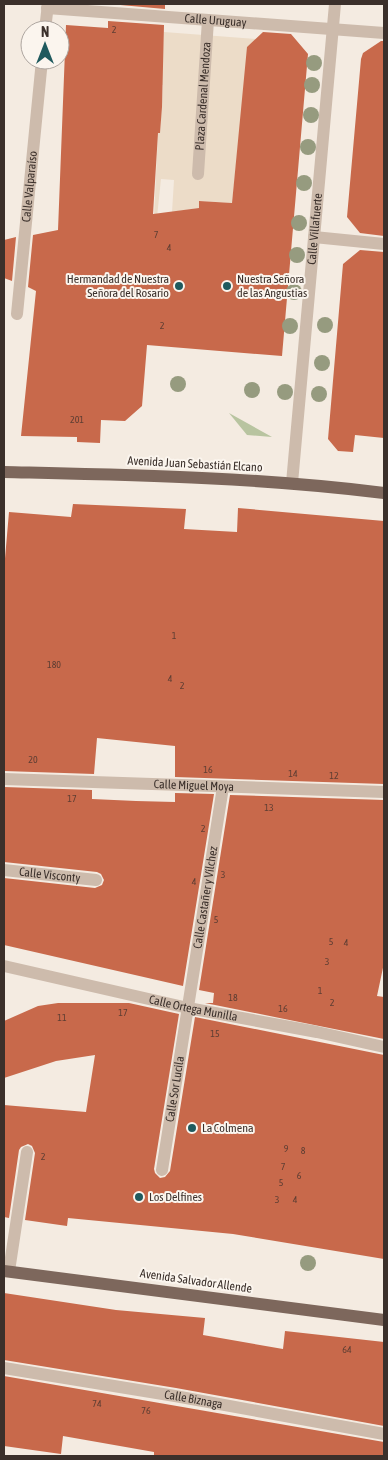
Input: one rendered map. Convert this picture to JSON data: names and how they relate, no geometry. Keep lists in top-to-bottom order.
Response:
{
  "streets": {
    "main road": ["Avenida Juan Sebastián Elcano", "Avenida Salvador Allende"],
    "street": [
      "Calle Uruguay",
      "Plaza Cardenal Mendoza",
      "Calle Valparaíso",
      "Calle Villafuerte",
      "Calle Miguel Moya",
      "Calle Visconty",
      "Calle Castañer y Vílchez",
      "Calle Ortega Munilla",
      "Calle Sor Lucila",
      "Calle Biznaga"
    ]
  },
  "crossings": [
    ["Calle Uruguay", "Plaza Cardenal Mendoza"],
    ["Calle Uruguay", "Calle Villafuerte"],
    ["Calle Villafuerte", "Avenida Juan Sebastián Elcano"],
    ["Calle Miguel Moya", "Calle Castañer y Vílchez"],
    ["Calle Castañer y Vílchez", "Calle Ortega Munilla"],
    ["Calle Castañer y Vílchez", "Calle Sor Lucila"],
    ["Calle Ortega Munilla", "Calle Sor Lucila"]
  ],
  "places": [
    "Hermandad de Nuestra Señora del Rosario",
    "Nuestra Señora de las Angustias",
    "La Colmena",
    "Los Delfines"
  ],
  "house_numbers": [
    "2",
    "7",
    "4",
    "2",
    "201",
    "1",
    "180",
    "4",
    "2",
    "20",
    "16",
    "14",
    "12",
    "17",
    "13",
    "2",
    "3",
    "4",
    "5",
    "5",
    "4",
    "3",
    "1",
    "18",
    "2",
    "16",
    "17",
    "11",
    "15",
    "9",
    "8",
    "2",
    "7",
    "6",
    "5",
    "3",
    "4",
    "64",
    "74",
    "76"
  ],
  "north": "top"
}
